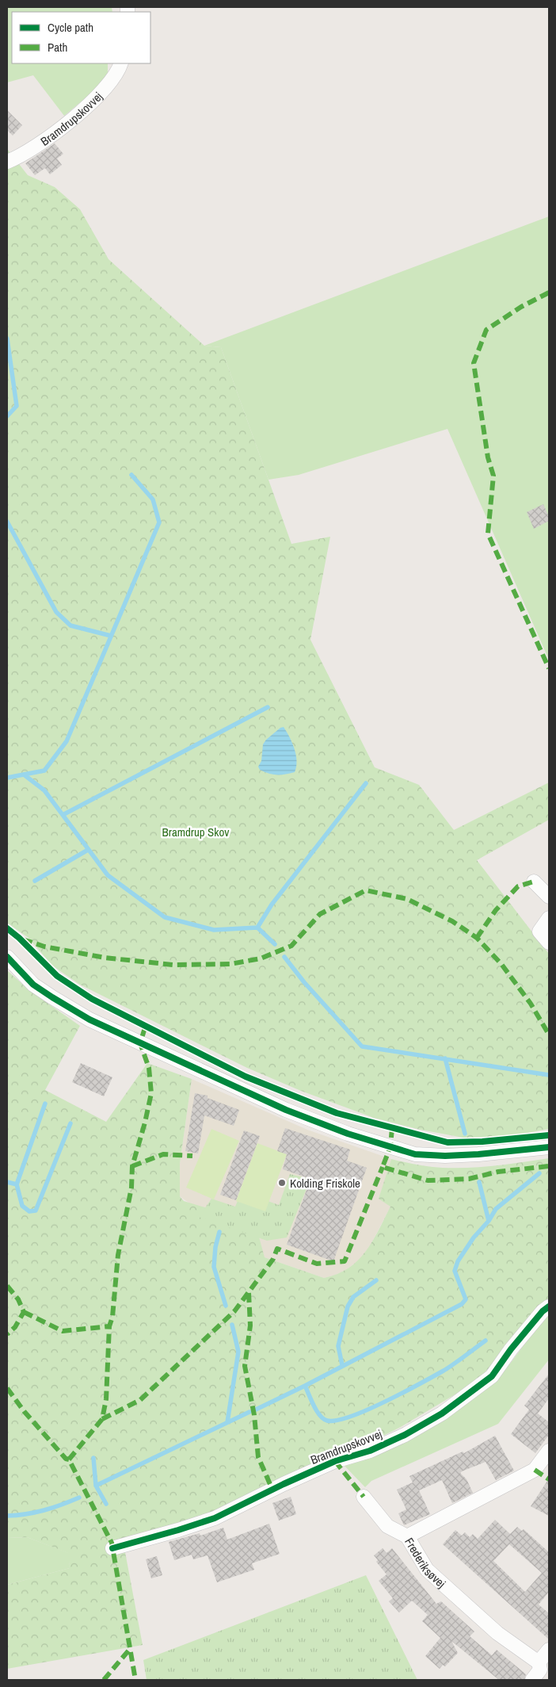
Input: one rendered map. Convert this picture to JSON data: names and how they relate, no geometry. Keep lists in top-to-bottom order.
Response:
{
  "streets": {
    "street": ["Bramdrupskovvej", "Frederiksøvej"]
  },
  "parks": ["Bramdrup Skov"],
  "places": ["Kolding Friskole"],
  "legend": ["Cycle path", "Path"]
}
